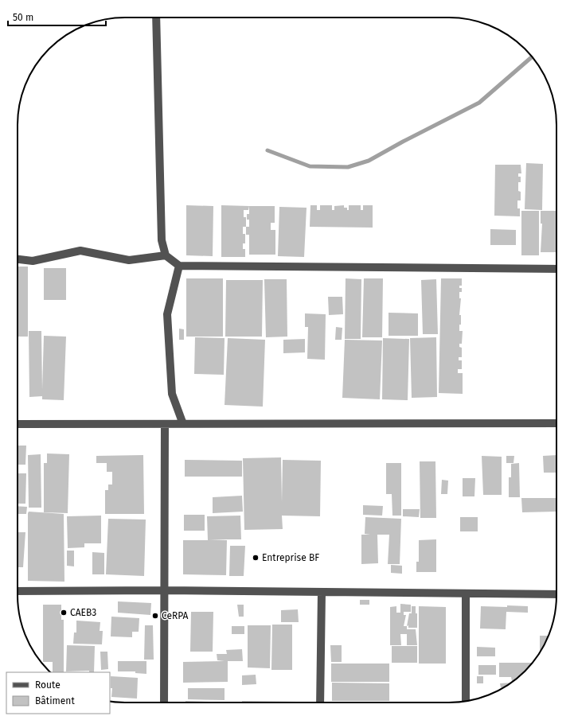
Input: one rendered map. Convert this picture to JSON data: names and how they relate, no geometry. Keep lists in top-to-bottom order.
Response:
{
  "places": ["Entreprise BF", "CAEB3", "CeRPA"],
  "legend": ["Route", "Bâtiment"],
  "scale_bar": "50 m"
}
